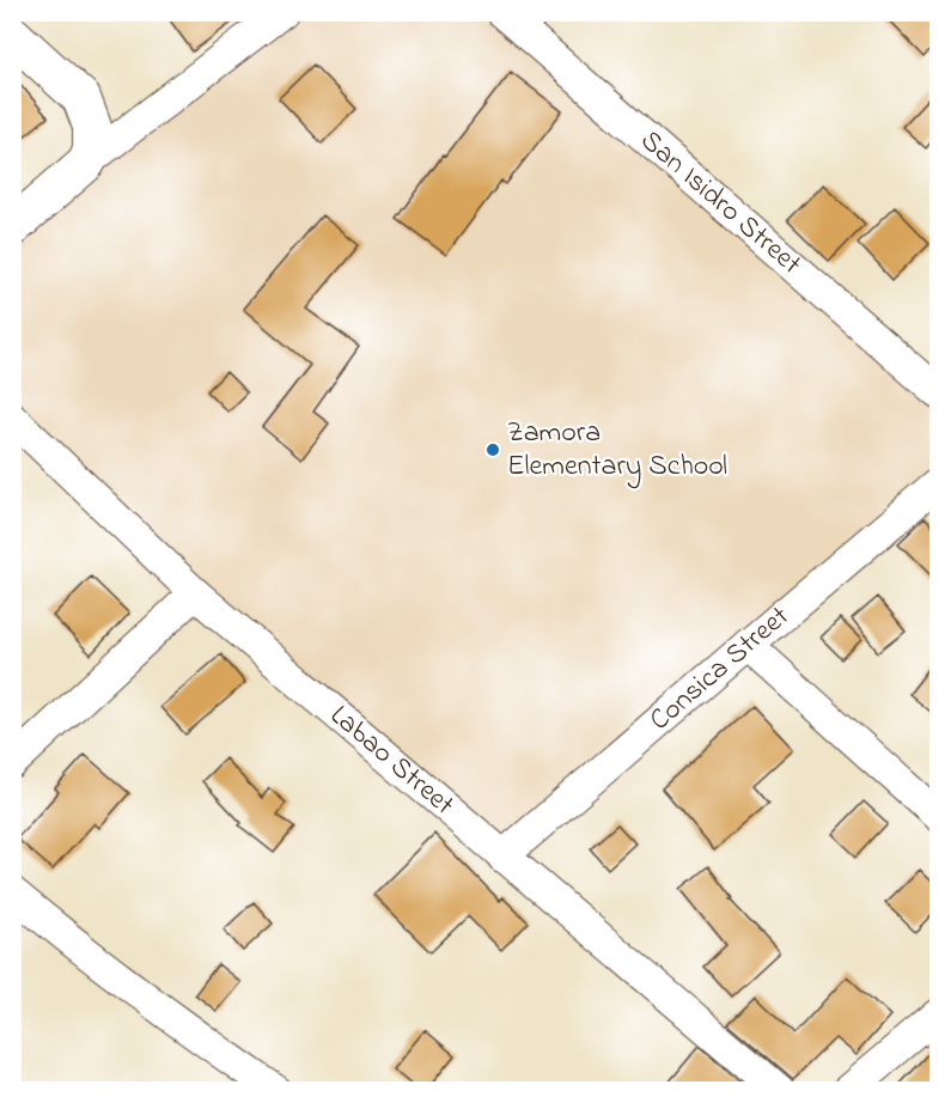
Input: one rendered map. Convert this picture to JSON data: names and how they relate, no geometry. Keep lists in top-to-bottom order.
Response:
{
  "streets": {
    "street": ["San Isidro Street", "Consica Street", "Labao Street"]
  },
  "crossings": [
    ["Consica Street", "Labao Street"]
  ],
  "places": ["Zamora Elementary School"]
}
